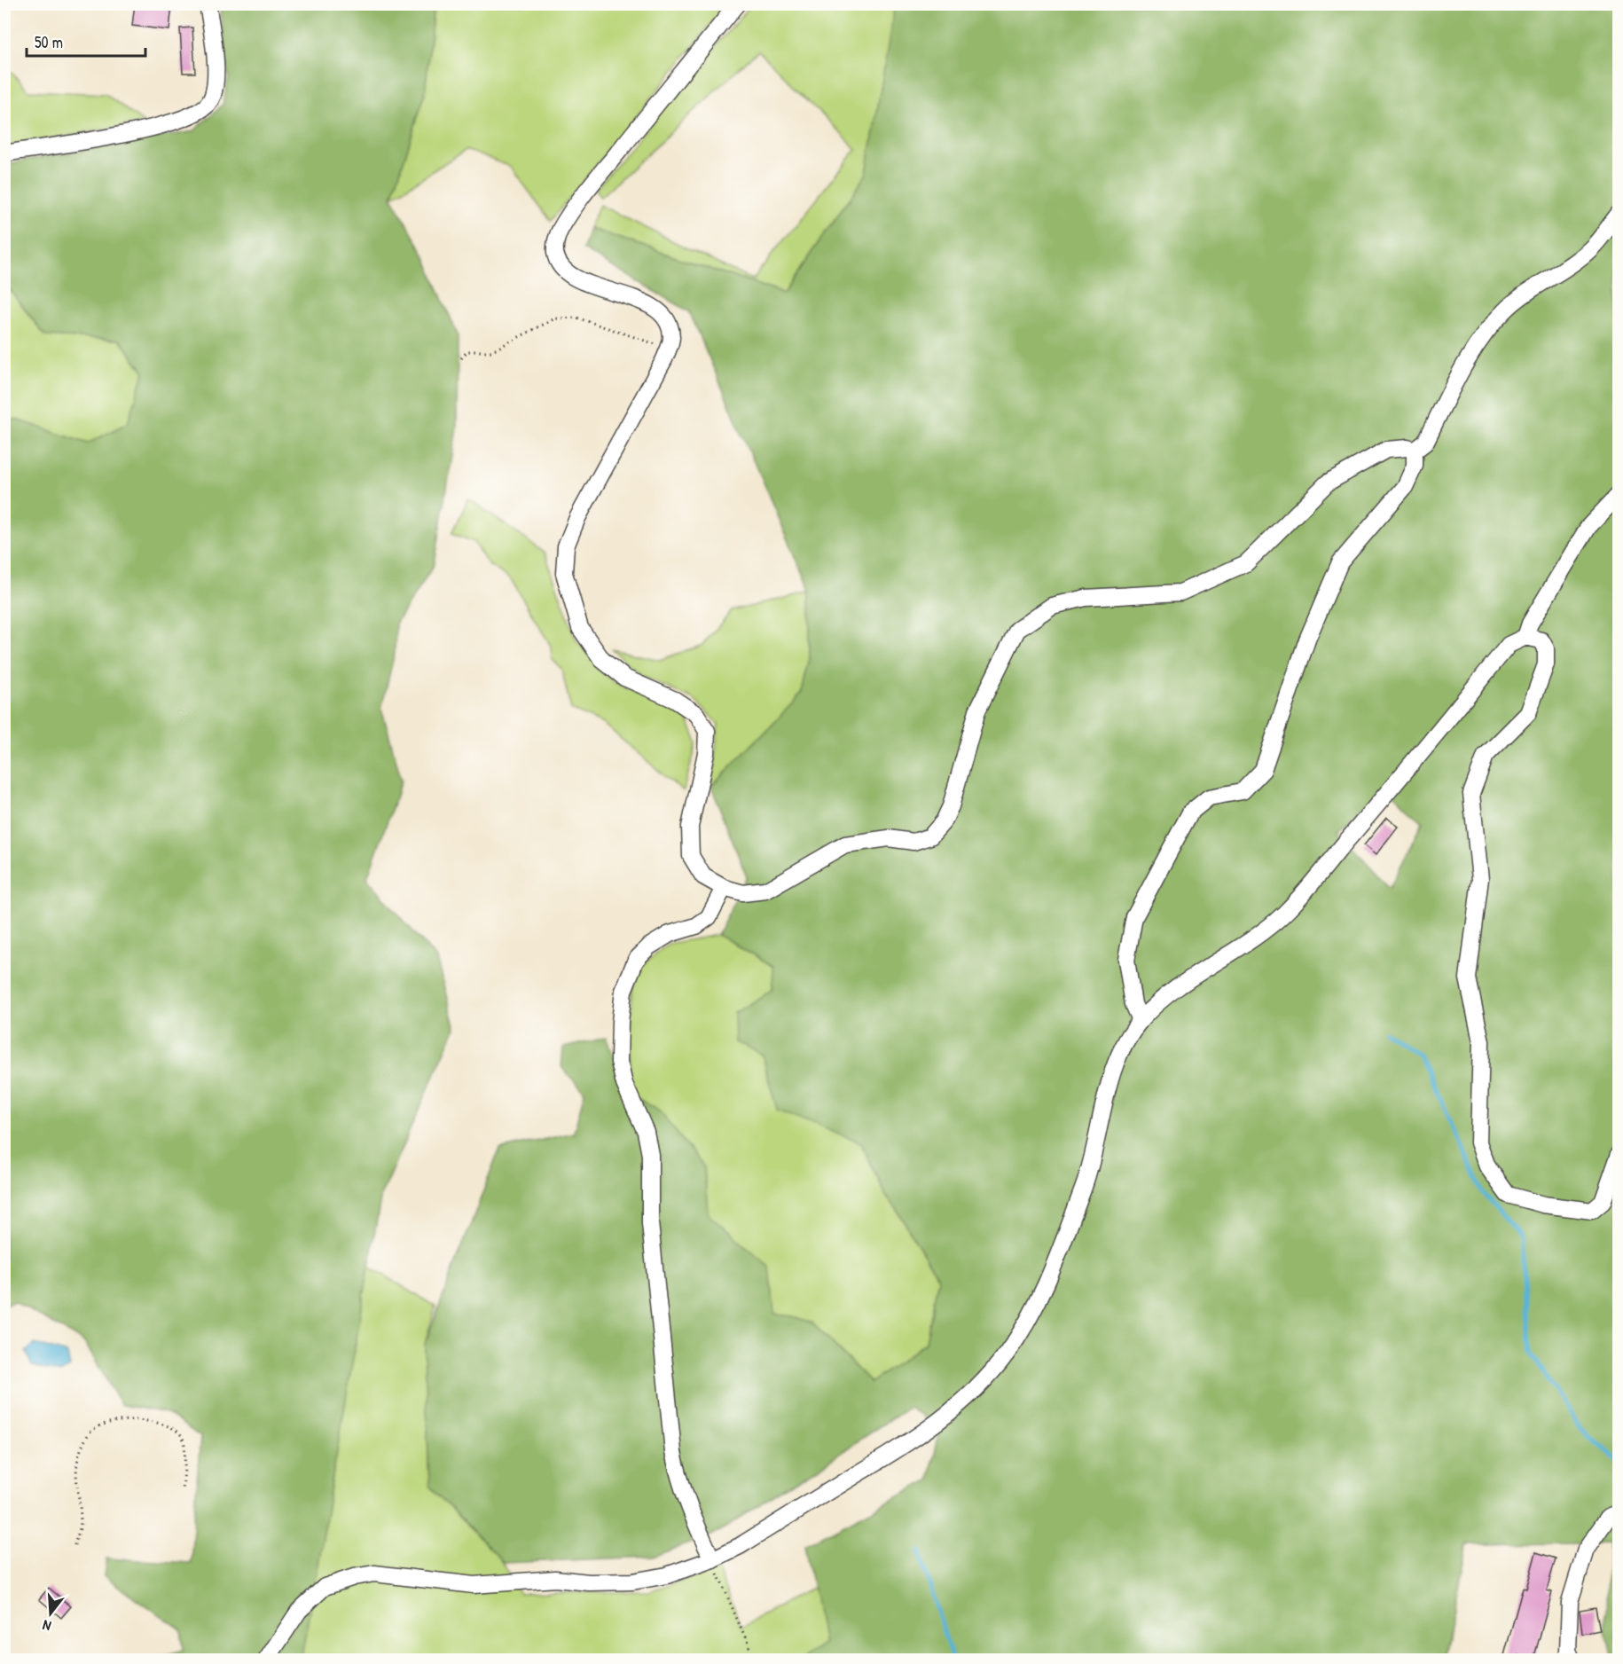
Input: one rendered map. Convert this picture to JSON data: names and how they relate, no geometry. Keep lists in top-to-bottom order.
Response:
{
  "scale_bar": "50 m",
  "north": "bottom"
}
